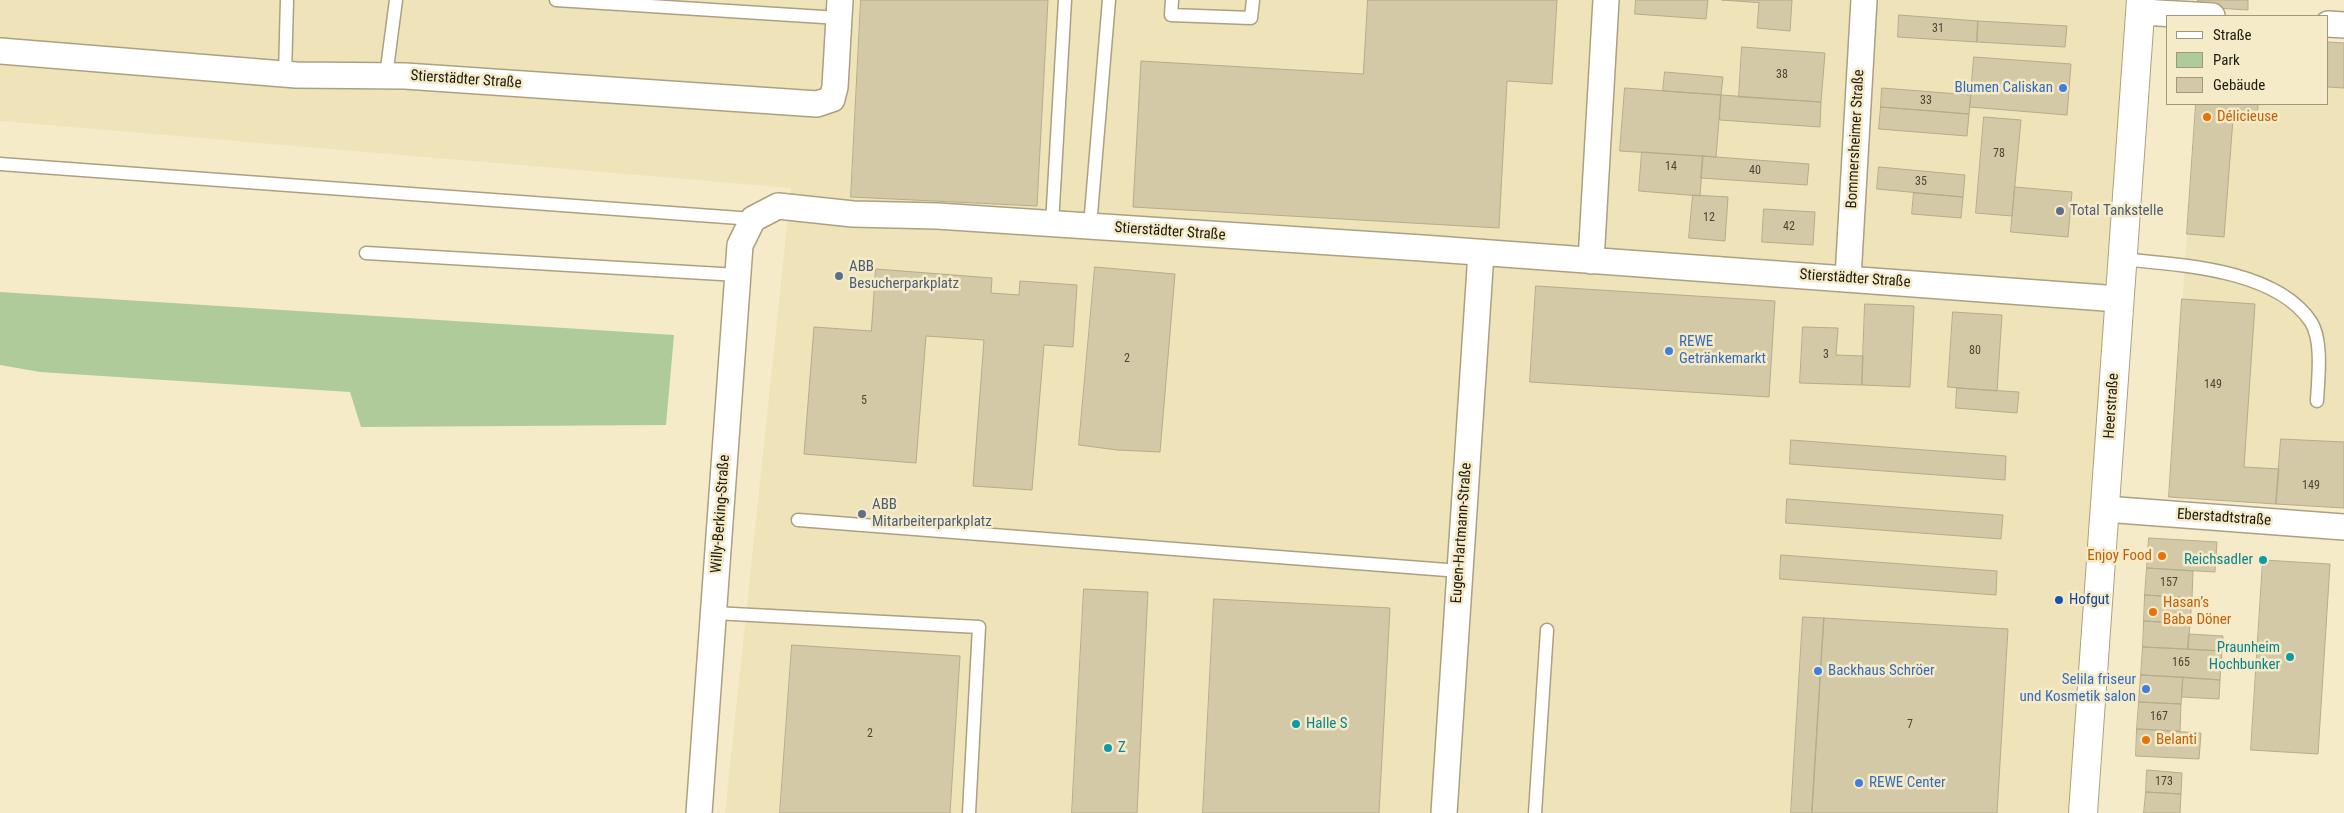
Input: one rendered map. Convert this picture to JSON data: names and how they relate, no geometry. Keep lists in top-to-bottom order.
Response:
{
  "streets": {
    "main road": ["Heerstraße"],
    "street": [
      "Stierstädter Straße",
      "Bommersheimer Straße",
      "Willy-Berking-Straße",
      "Eberstadtstraße",
      "Eugen-Hartmann-Straße"
    ]
  },
  "crossings": [
    ["Stierstädter Straße", "Bommersheimer Straße"],
    ["Stierstädter Straße", "Heerstraße"],
    ["Stierstädter Straße", "Willy-Berking-Straße"],
    ["Stierstädter Straße", "Eugen-Hartmann-Straße"],
    ["Heerstraße", "Eberstadtstraße"]
  ],
  "places": [
    "Blumen Caliskan",
    "Délicieuse",
    "Total Tankstelle",
    "ABB Besucherparkplatz",
    "REWE Getränkemarkt",
    "ABB Mitarbeiterparkplatz",
    "Enjoy Food",
    "Reichsadler",
    "Hofgut",
    "Hasan’s Baba Döner",
    "Praunheim Hochbunker",
    "Backhaus Schröer",
    "Selila friseur und Kosmetik salon",
    "Halle S",
    "Belanti",
    "Z",
    "REWE Center"
  ],
  "house_numbers": [
    "31",
    "38",
    "33",
    "78",
    "14",
    "40",
    "35",
    "12",
    "42",
    "80",
    "3",
    "2",
    "149",
    "5",
    "149",
    "157",
    "165",
    "167",
    "7",
    "2",
    "173"
  ],
  "legend": ["Straße", "Park", "Gebäude"]
}
